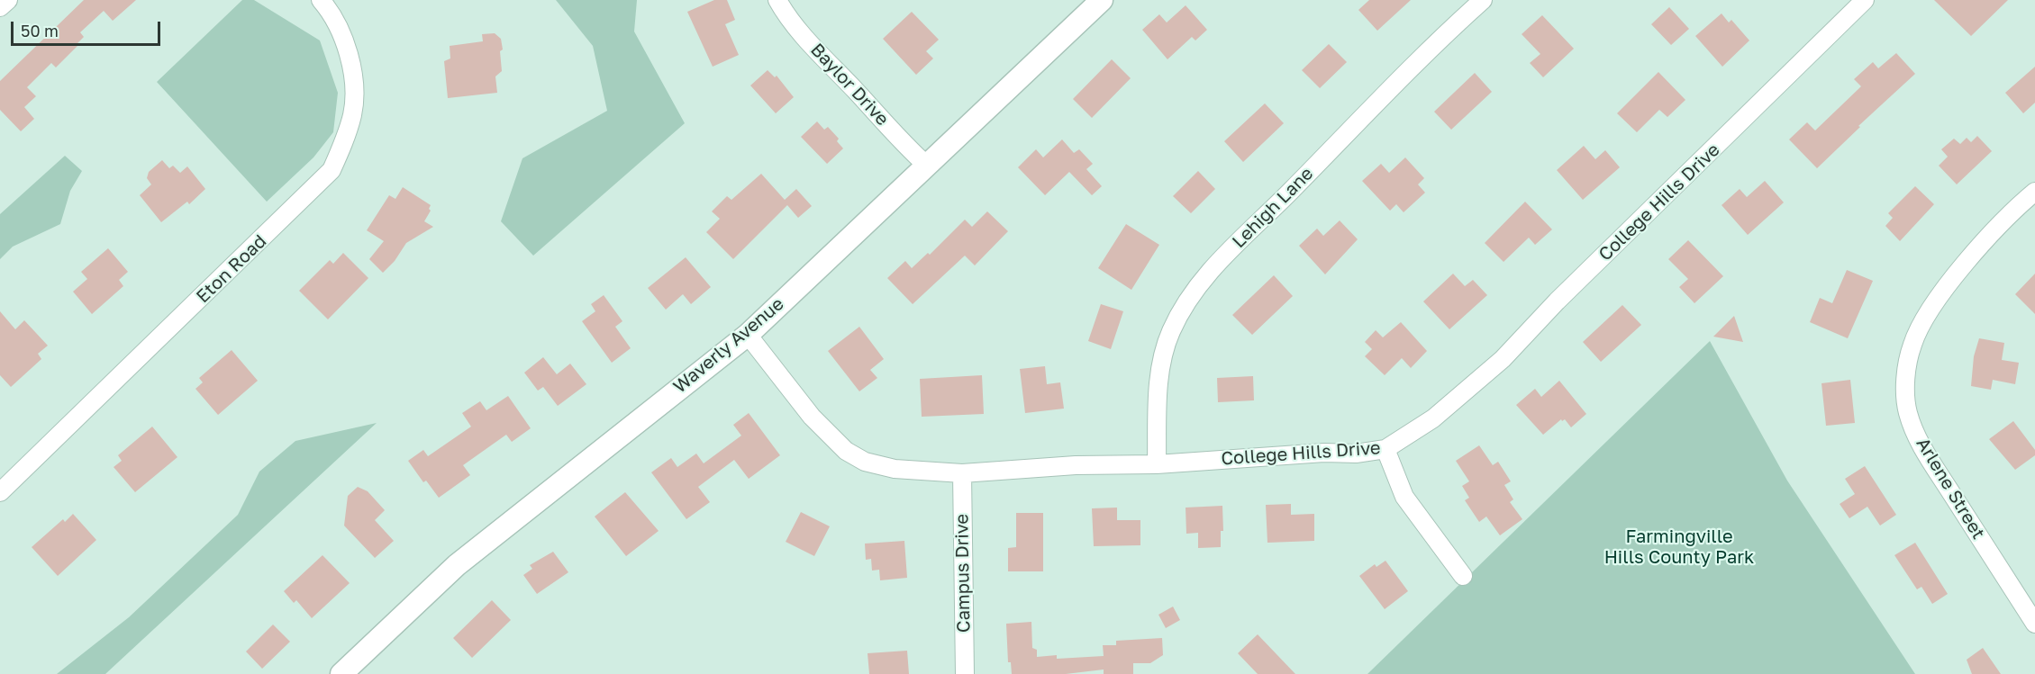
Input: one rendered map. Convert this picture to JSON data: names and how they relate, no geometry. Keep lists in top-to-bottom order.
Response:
{
  "streets": {
    "street": [
      "Baylor Drive",
      "College Hills Drive",
      "Lehigh Lane",
      "Eton Road",
      "Waverly Avenue",
      "Arlene Street",
      "Campus Drive"
    ]
  },
  "crossings": [
    ["Baylor Drive", "Waverly Avenue"],
    ["College Hills Drive", "Lehigh Lane"],
    ["College Hills Drive", "Waverly Avenue"],
    ["College Hills Drive", "Campus Drive"]
  ],
  "parks": ["Farmingville Hills County Park"],
  "scale_bar": "50 m"
}
